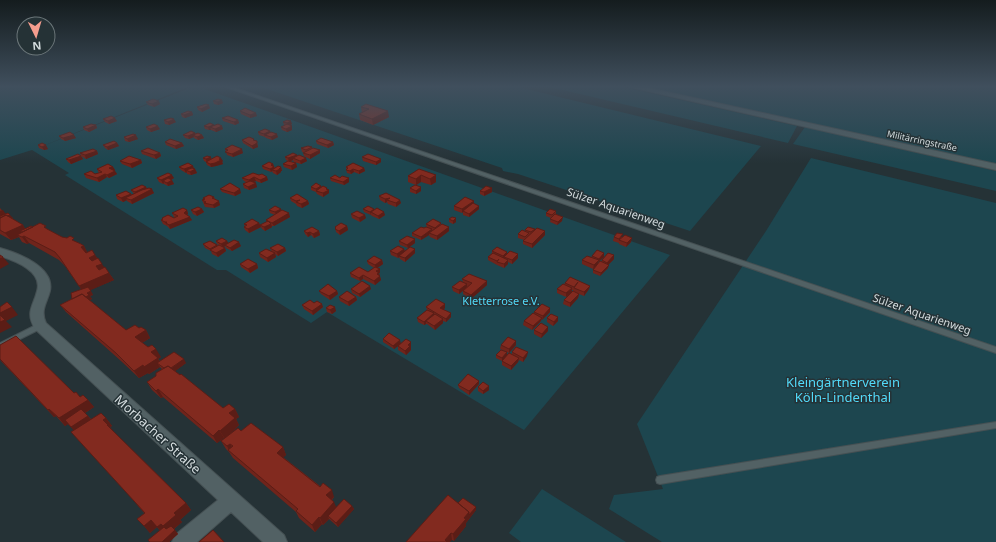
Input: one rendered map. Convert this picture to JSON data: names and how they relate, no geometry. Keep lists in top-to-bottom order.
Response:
{
  "streets": {
    "street": ["Militärringstraße", "Morbacher Straße"],
    "lane": ["Sülzer Aquarienweg"]
  },
  "parks": ["Kletterrose e.V.", "Kleingärtnerverein Köln-Lindenthal"],
  "north": "bottom"
}
